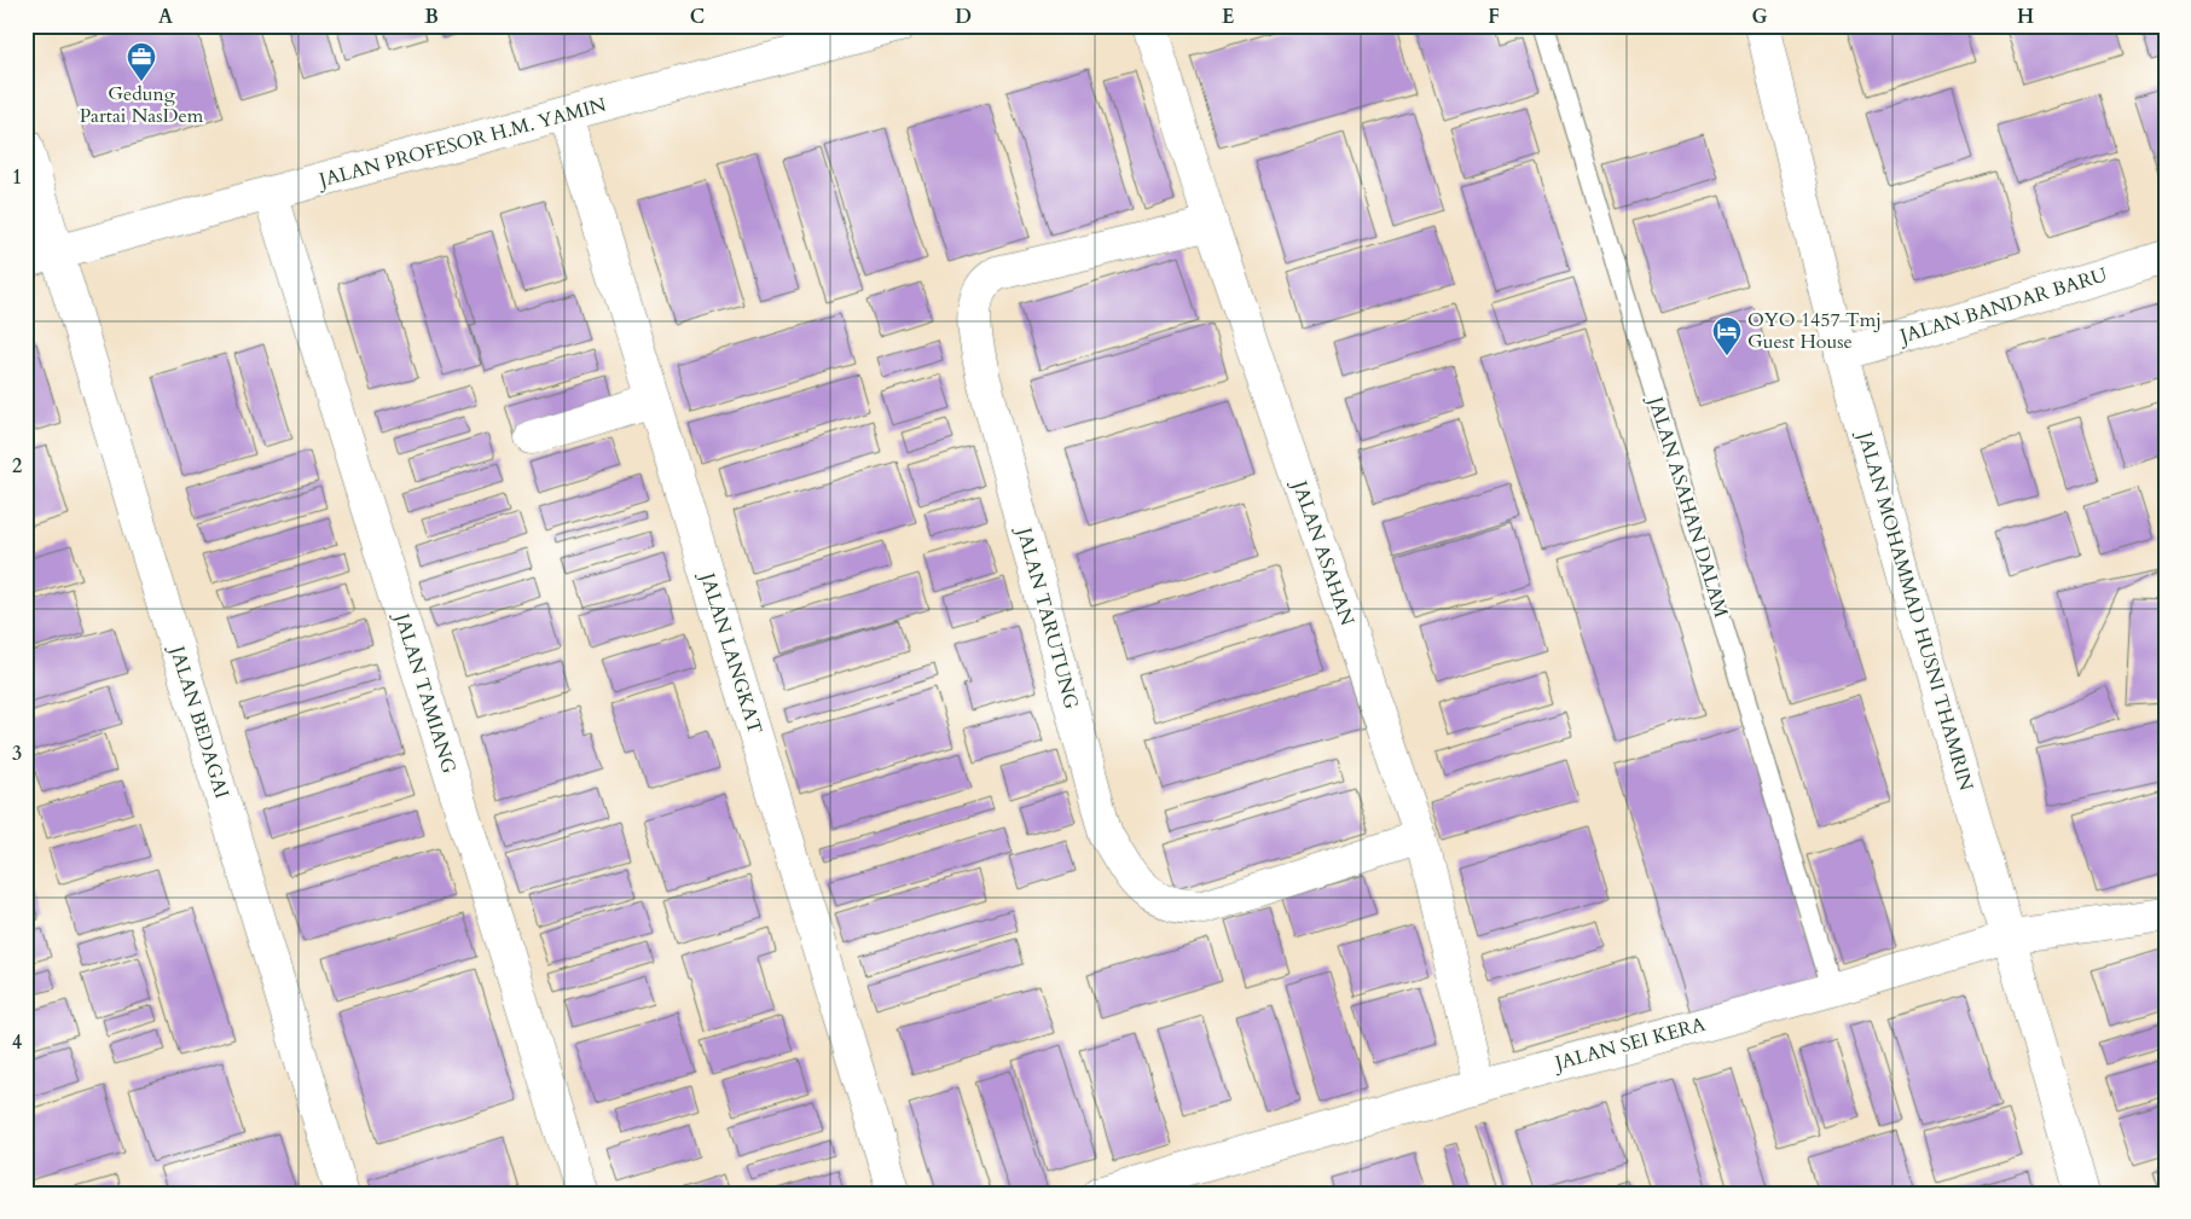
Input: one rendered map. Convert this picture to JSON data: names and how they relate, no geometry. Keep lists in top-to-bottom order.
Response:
{
  "streets": {
    "street": [
      "JALAN PROFESOR H.M. YAMIN",
      "JALAN BANDAR BARU",
      "JALAN ASAHAN",
      "JALAN MOHAMMAD HUSNI THAMRIN",
      "JALAN TARUTUNG",
      "JALAN LANGKAT",
      "JALAN TAMIANG",
      "JALAN BEDAGAI",
      "JALAN SEI KERA"
    ],
    "lane": ["JALAN ASAHAN DALAM"]
  },
  "crossings": [
    ["JALAN PROFESOR H.M. YAMIN", "JALAN LANGKAT"],
    ["JALAN PROFESOR H.M. YAMIN", "JALAN TAMIANG"],
    ["JALAN PROFESOR H.M. YAMIN", "JALAN BEDAGAI"],
    ["JALAN BANDAR BARU", "JALAN MOHAMMAD HUSNI THAMRIN"],
    ["JALAN ASAHAN DALAM", "JALAN SEI KERA"],
    ["JALAN ASAHAN", "JALAN TARUTUNG"],
    ["JALAN ASAHAN", "JALAN SEI KERA"],
    ["JALAN MOHAMMAD HUSNI THAMRIN", "JALAN SEI KERA"]
  ],
  "places": {
    "office": ["Gedung Partai NasDem"],
    "hotel": ["OYO 1457 Tmj Guest House"]
  },
  "grid": {
    "columns": [
      "A",
      "B",
      "C",
      "D",
      "E",
      "F",
      "G",
      "H"
    ],
    "rows": [
      "1",
      "2",
      "3",
      "4"
    ]
  }
}
